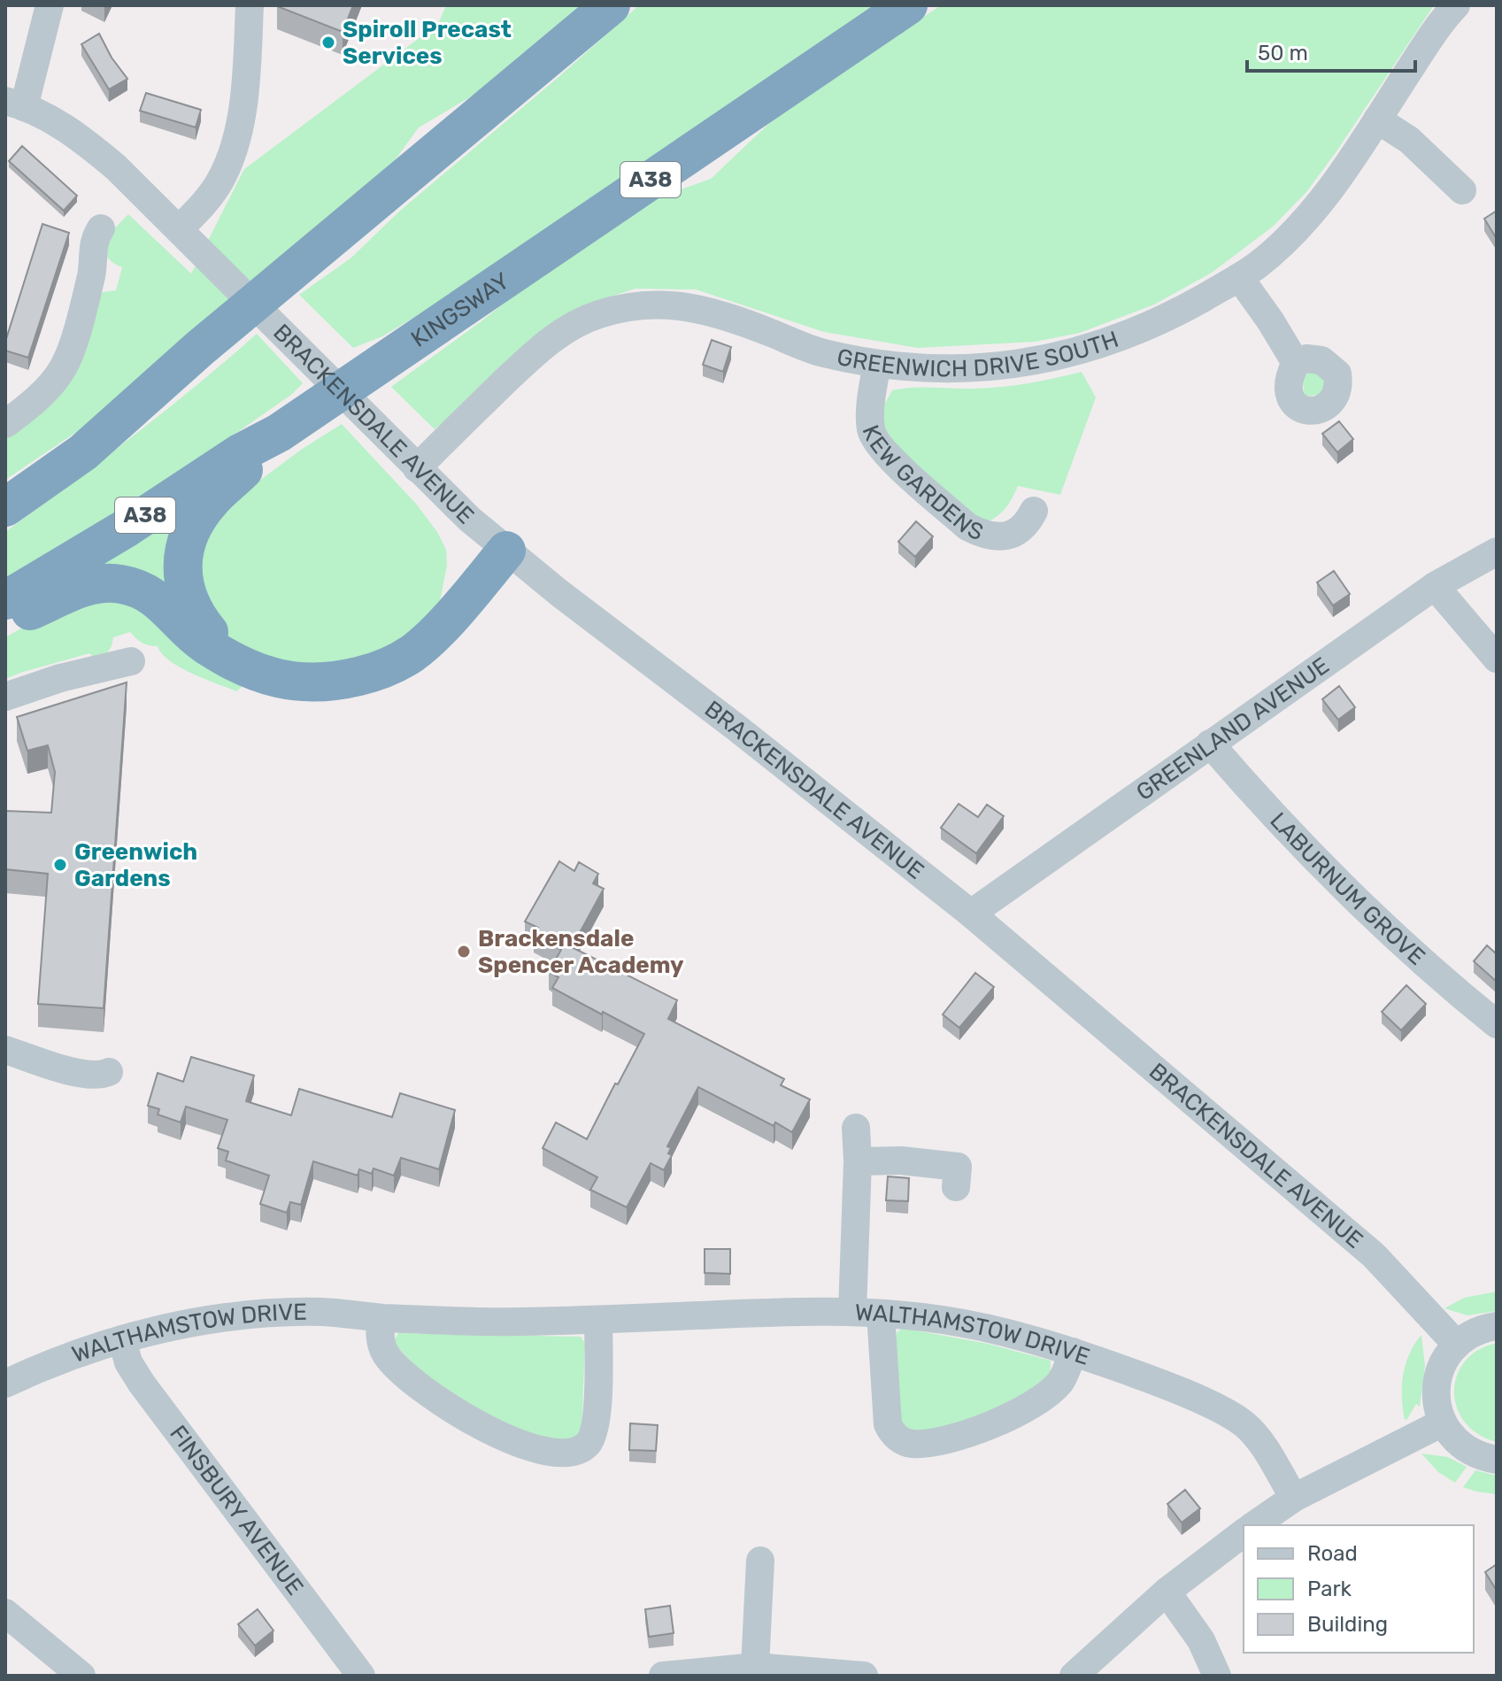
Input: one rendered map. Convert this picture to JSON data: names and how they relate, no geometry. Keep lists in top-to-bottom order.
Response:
{
  "streets": {
    "highway": ["A38", "KINGSWAY"],
    "street": [
      "GREENWICH DRIVE SOUTH",
      "BRACKENSDALE AVENUE",
      "KEW GARDENS",
      "GREENLAND AVENUE",
      "LABURNUM GROVE",
      "WALTHAMSTOW DRIVE",
      "FINSBURY AVENUE"
    ]
  },
  "crossings": [
    ["GREENWICH DRIVE SOUTH", "BRACKENSDALE AVENUE"],
    ["GREENWICH DRIVE SOUTH", "KEW GARDENS"],
    ["BRACKENSDALE AVENUE", "GREENLAND AVENUE"],
    ["GREENLAND AVENUE", "LABURNUM GROVE"],
    ["WALTHAMSTOW DRIVE", "FINSBURY AVENUE"]
  ],
  "places": ["Spiroll Precast Services", "Greenwich Gardens", "Brackensdale Spencer Academy"],
  "legend": ["Road", "Park", "Building"],
  "scale_bar": "50 m"
}
